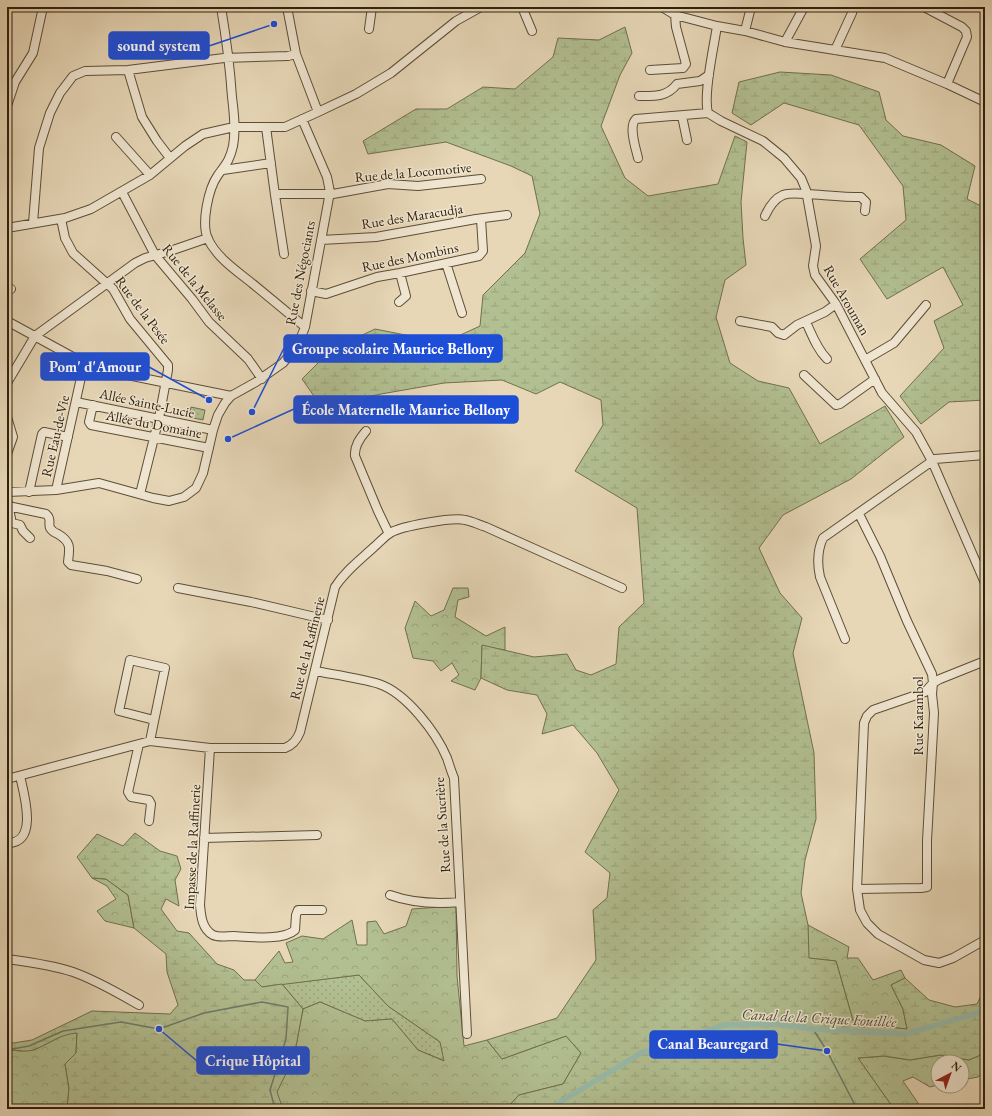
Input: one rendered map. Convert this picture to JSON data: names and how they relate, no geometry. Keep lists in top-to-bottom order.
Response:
{
  "streets": {
    "street": [
      "Rue de la Locomotive",
      "Rue des Maracudja",
      "Rue des Mombins",
      "Rue des Négociants",
      "Rue de la Melasse",
      "Rue Arouman",
      "Rue de la Pesée",
      "Allée Sainte-Lucie",
      "Allée du Domaine",
      "Rue Eau-de-Vie",
      "Rue de la Raffinerie",
      "Rue Karambol",
      "Rue de la Sucrière",
      "Impasse de la Raffinerie"
    ]
  },
  "crossings": [
    ["Rue de la Locomotive", "Rue des Négociants"],
    ["Rue des Maracudja", "Rue des Mombins"],
    ["Rue des Maracudja", "Rue des Négociants"],
    ["Rue des Mombins", "Rue des Négociants"],
    ["Rue des Négociants", "Rue de la Melasse"],
    ["Rue des Négociants", "Rue de la Pesée"],
    ["Rue des Négociants", "Allée Sainte-Lucie"],
    ["Rue des Négociants", "Allée du Domaine"],
    ["Rue des Négociants", "Rue Eau-de-Vie"],
    ["Rue de la Pesée", "Allée Sainte-Lucie"],
    ["Rue de la Pesée", "Allée du Domaine"],
    ["Allée Sainte-Lucie", "Allée du Domaine"],
    ["Allée Sainte-Lucie", "Rue Eau-de-Vie"],
    ["Rue de la Raffinerie", "Rue de la Sucrière"],
    ["Rue de la Raffinerie", "Impasse de la Raffinerie"]
  ],
  "water": ["Canal de la Crique Fouillée"],
  "places": [
    "sound system",
    "Pom' d'Amour",
    "Groupe scolaire Maurice Bellony",
    "École Maternelle Maurice Bellony",
    "Crique Hôpital",
    "Canal Beauregard"
  ],
  "north": "top right"
}
